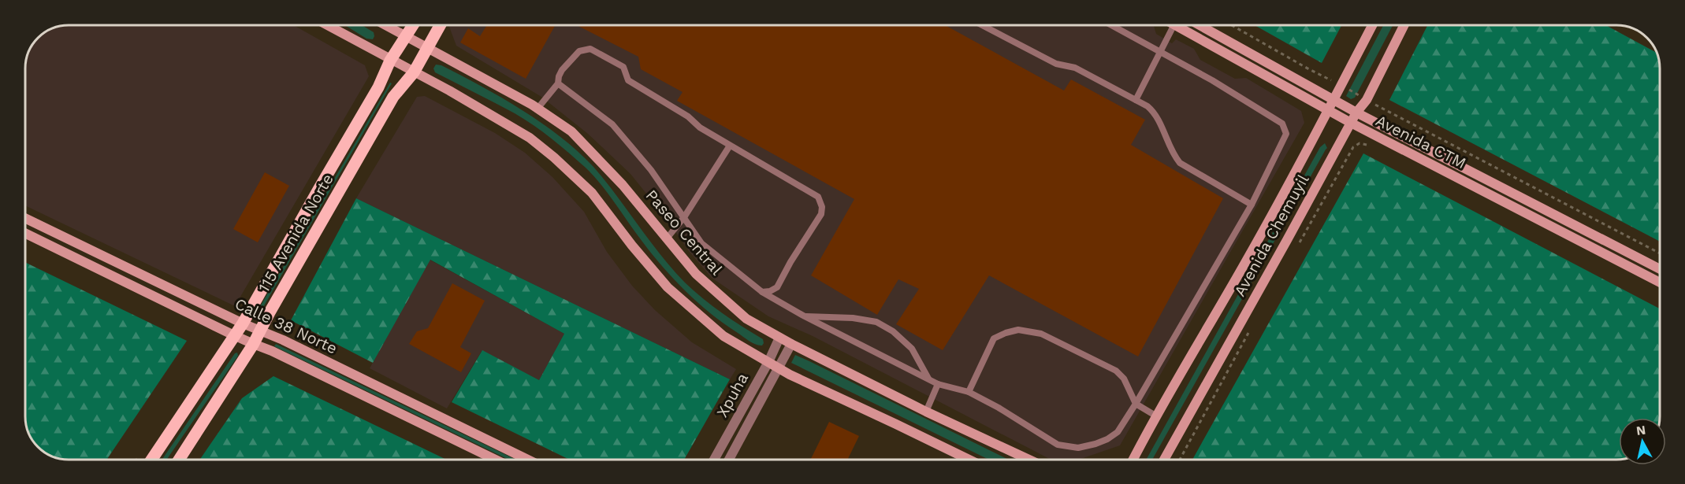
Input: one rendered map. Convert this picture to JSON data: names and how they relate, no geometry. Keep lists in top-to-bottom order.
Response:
{
  "streets": {
    "main road": [
      "Avenida CTM",
      "Paseo Central",
      "115 Avenida Norte",
      "Avenida Chemuyil",
      "Calle 38 Norte"
    ],
    "street": ["Xpuha"]
  },
  "crossings": [
    ["Avenida CTM", "Avenida Chemuyil"],
    ["Paseo Central", "115 Avenida Norte"],
    ["Paseo Central", "Xpuha"],
    ["115 Avenida Norte", "Calle 38 Norte"]
  ],
  "north": "top"
}
